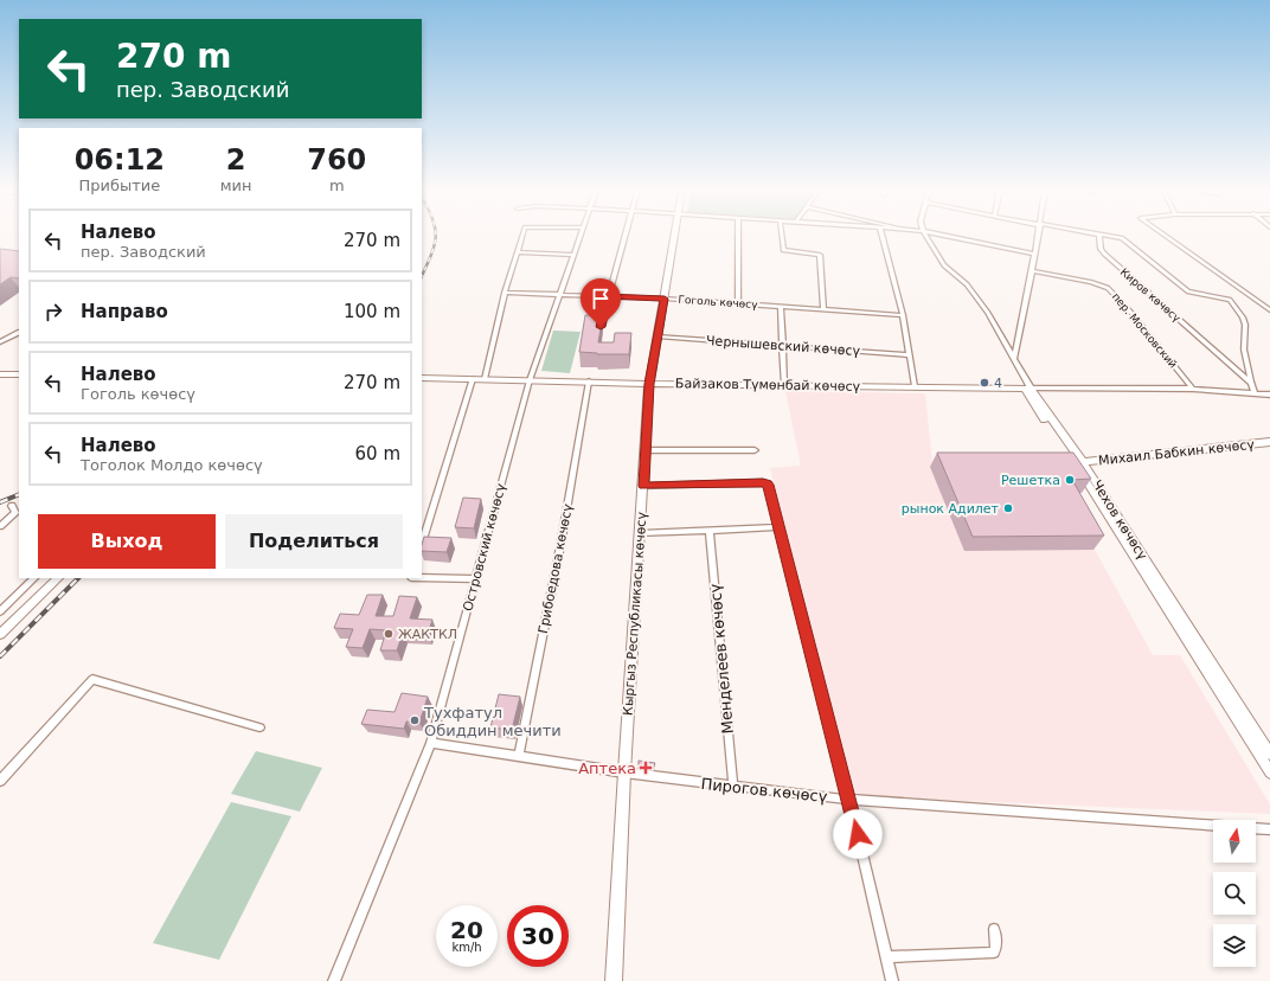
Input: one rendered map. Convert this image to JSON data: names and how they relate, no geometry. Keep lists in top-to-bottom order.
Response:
{
  "streets": {
    "main road": [
      "Байзаков Түмөнбай көчөсү",
      "Михаил Бабкин көчөсү",
      "Чехов көчөсү",
      "Кыргыз Республикасы көчөсү"
    ],
    "street": [
      "Киров көчөсү",
      "Гоголь көчөсү",
      "пер. Московский",
      "Чернышевский көчөсү",
      "Островский көчөсү",
      "Грибоедова көчөсү",
      "Менделеев көчөсү",
      "Пирогов көчөсү"
    ]
  },
  "crossings": [
    ["Гоголь көчөсү", "Островский көчөсү"],
    ["Гоголь көчөсү", "Кыргыз Республикасы көчөсү"],
    ["Чернышевский көчөсү", "Кыргыз Республикасы көчөсү"],
    ["Байзаков Түмөнбай көчөсү", "Чехов көчөсү"],
    ["Байзаков Түмөнбай көчөсү", "Островский көчөсү"],
    ["Байзаков Түмөнбай көчөсү", "Грибоедова көчөсү"],
    ["Байзаков Түмөнбай көчөсү", "Кыргыз Республикасы көчөсү"],
    ["Михаил Бабкин көчөсү", "Чехов көчөсү"],
    ["Островский көчөсү", "Пирогов көчөсү"],
    ["Грибоедова көчөсү", "Пирогов көчөсү"],
    ["Кыргыз Республикасы көчөсү", "Пирогов көчөсү"],
    ["Менделеев көчөсү", "Пирогов көчөсү"]
  ],
  "places": {
    "other": [
      "4",
      "Решетка",
      "рынок Адилет",
      "ЖАКТКЛ",
      "Тухфатул Обиддин мечити"
    ],
    "health": ["Аптека"]
  },
  "north": "top",
  "page": {
    "turn": ["270 m", "пер. Заводский"],
    "eta": [
      "06:12",
      "Прибытие",
      "2",
      "мин",
      "760",
      "m"
    ],
    "list": [
      {
        "name": "Налево",
        "note": "пер. Заводский",
        "value": "270 m"
      },
      {
        "name": "Направо",
        "value": "100 m"
      },
      {
        "name": "Налево",
        "note": "Гоголь көчөсү",
        "value": "270 m"
      },
      {
        "name": "Налево",
        "note": "Тоголок Молдо көчөсү",
        "value": "60 m"
      }
    ],
    "buttons": ["Выход", "Поделиться"],
    "speed": "20 km/h",
    "limit": "30"
  }
}
